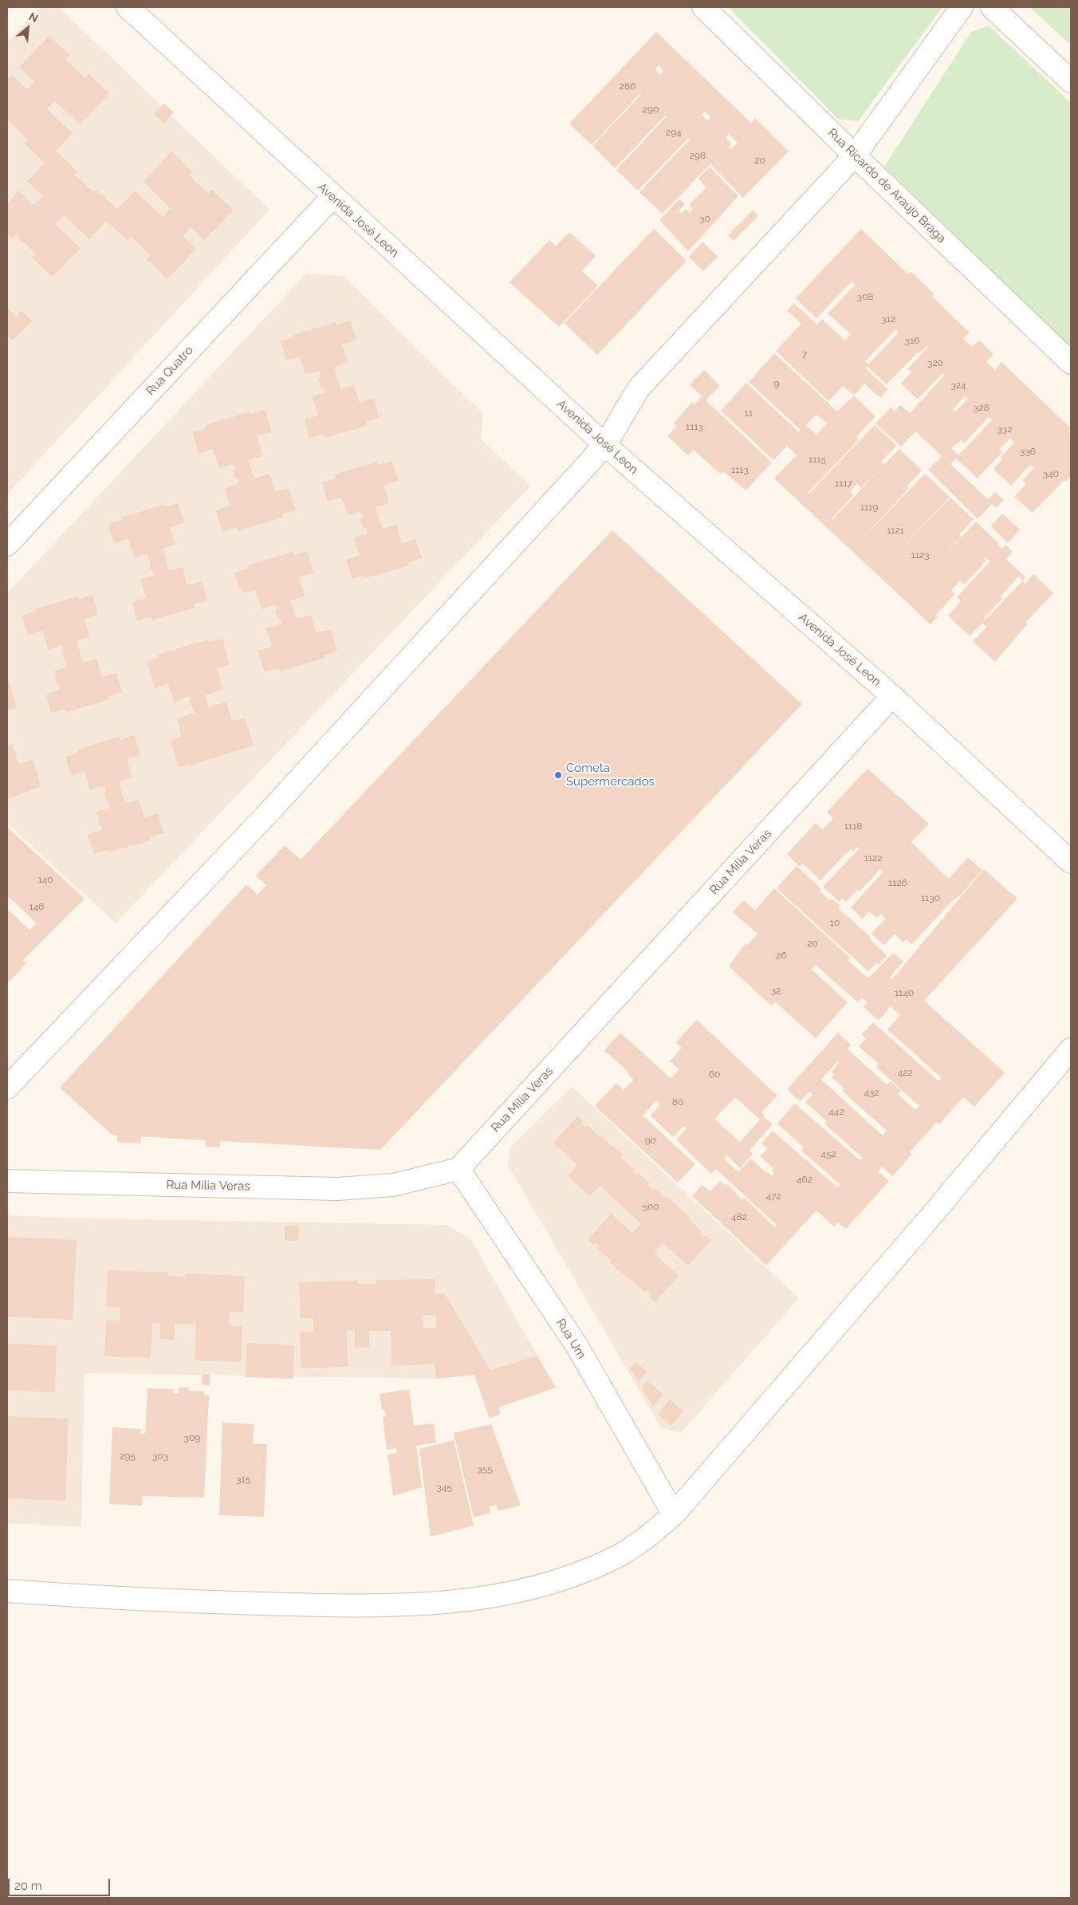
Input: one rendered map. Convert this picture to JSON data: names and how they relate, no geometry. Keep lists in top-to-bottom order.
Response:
{
  "streets": {
    "street": [
      "Rua Ricardo de Araújo Braga",
      "Avenida José Leon",
      "Rua Quatro",
      "Rua Milia Veras",
      "Rua Um"
    ]
  },
  "crossings": [
    ["Avenida José Leon", "Rua Quatro"],
    ["Avenida José Leon", "Rua Milia Veras"],
    ["Rua Milia Veras", "Rua Um"]
  ],
  "places": ["Cometa Supermercados"],
  "house_numbers": [
    "286",
    "290",
    "294",
    "298",
    "20",
    "30",
    "308",
    "312",
    "316",
    "7",
    "320",
    "9",
    "324",
    "328",
    "11",
    "1113",
    "332",
    "336",
    "1115",
    "1113",
    "340",
    "1117",
    "1119",
    "1121",
    "1123",
    "1118",
    "1122",
    "140",
    "1126",
    "1130",
    "146",
    "10",
    "20",
    "26",
    "32",
    "1140",
    "422",
    "60",
    "432",
    "80",
    "442",
    "90",
    "452",
    "462",
    "472",
    "500",
    "482",
    "309",
    "295",
    "303",
    "355",
    "315",
    "345"
  ],
  "scale_bar": "20 m",
  "north": "top right"
}
